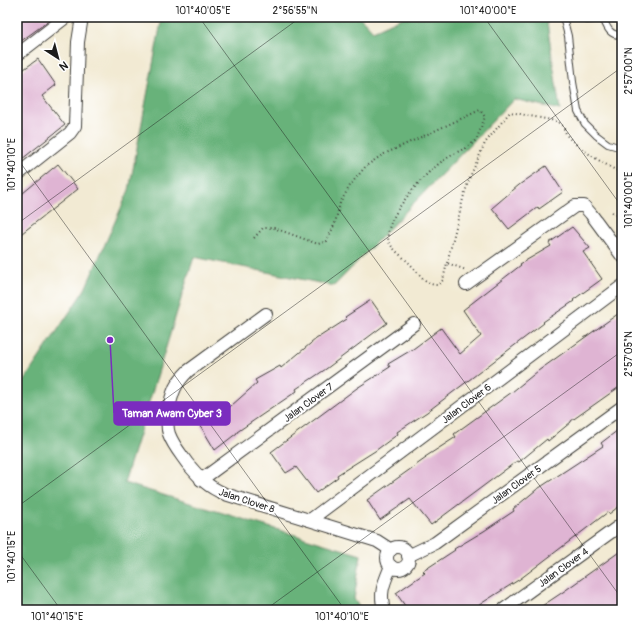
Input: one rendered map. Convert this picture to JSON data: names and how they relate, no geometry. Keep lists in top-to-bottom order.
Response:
{
  "streets": {
    "street": [
      "Jalan Clover 7",
      "Jalan Clover 6",
      "Jalan Clover 5",
      "Jalan Clover 8",
      "Jalan Clover 4"
    ]
  },
  "crossings": [
    ["Jalan Clover 7", "Jalan Clover 8"],
    ["Jalan Clover 6", "Jalan Clover 8"],
    ["Jalan Clover 5", "Jalan Clover 8"]
  ],
  "places": ["Taman Awam Cyber 3"],
  "north": "bottom right",
  "coordinates": [
    "101°40'05\"E",
    "2°56'55\"N",
    "101°40'00\"E",
    "2°57'00\"N",
    "101°40'10\"E",
    "2°57'05\"N",
    "101°40'15\"E"
  ]
}
